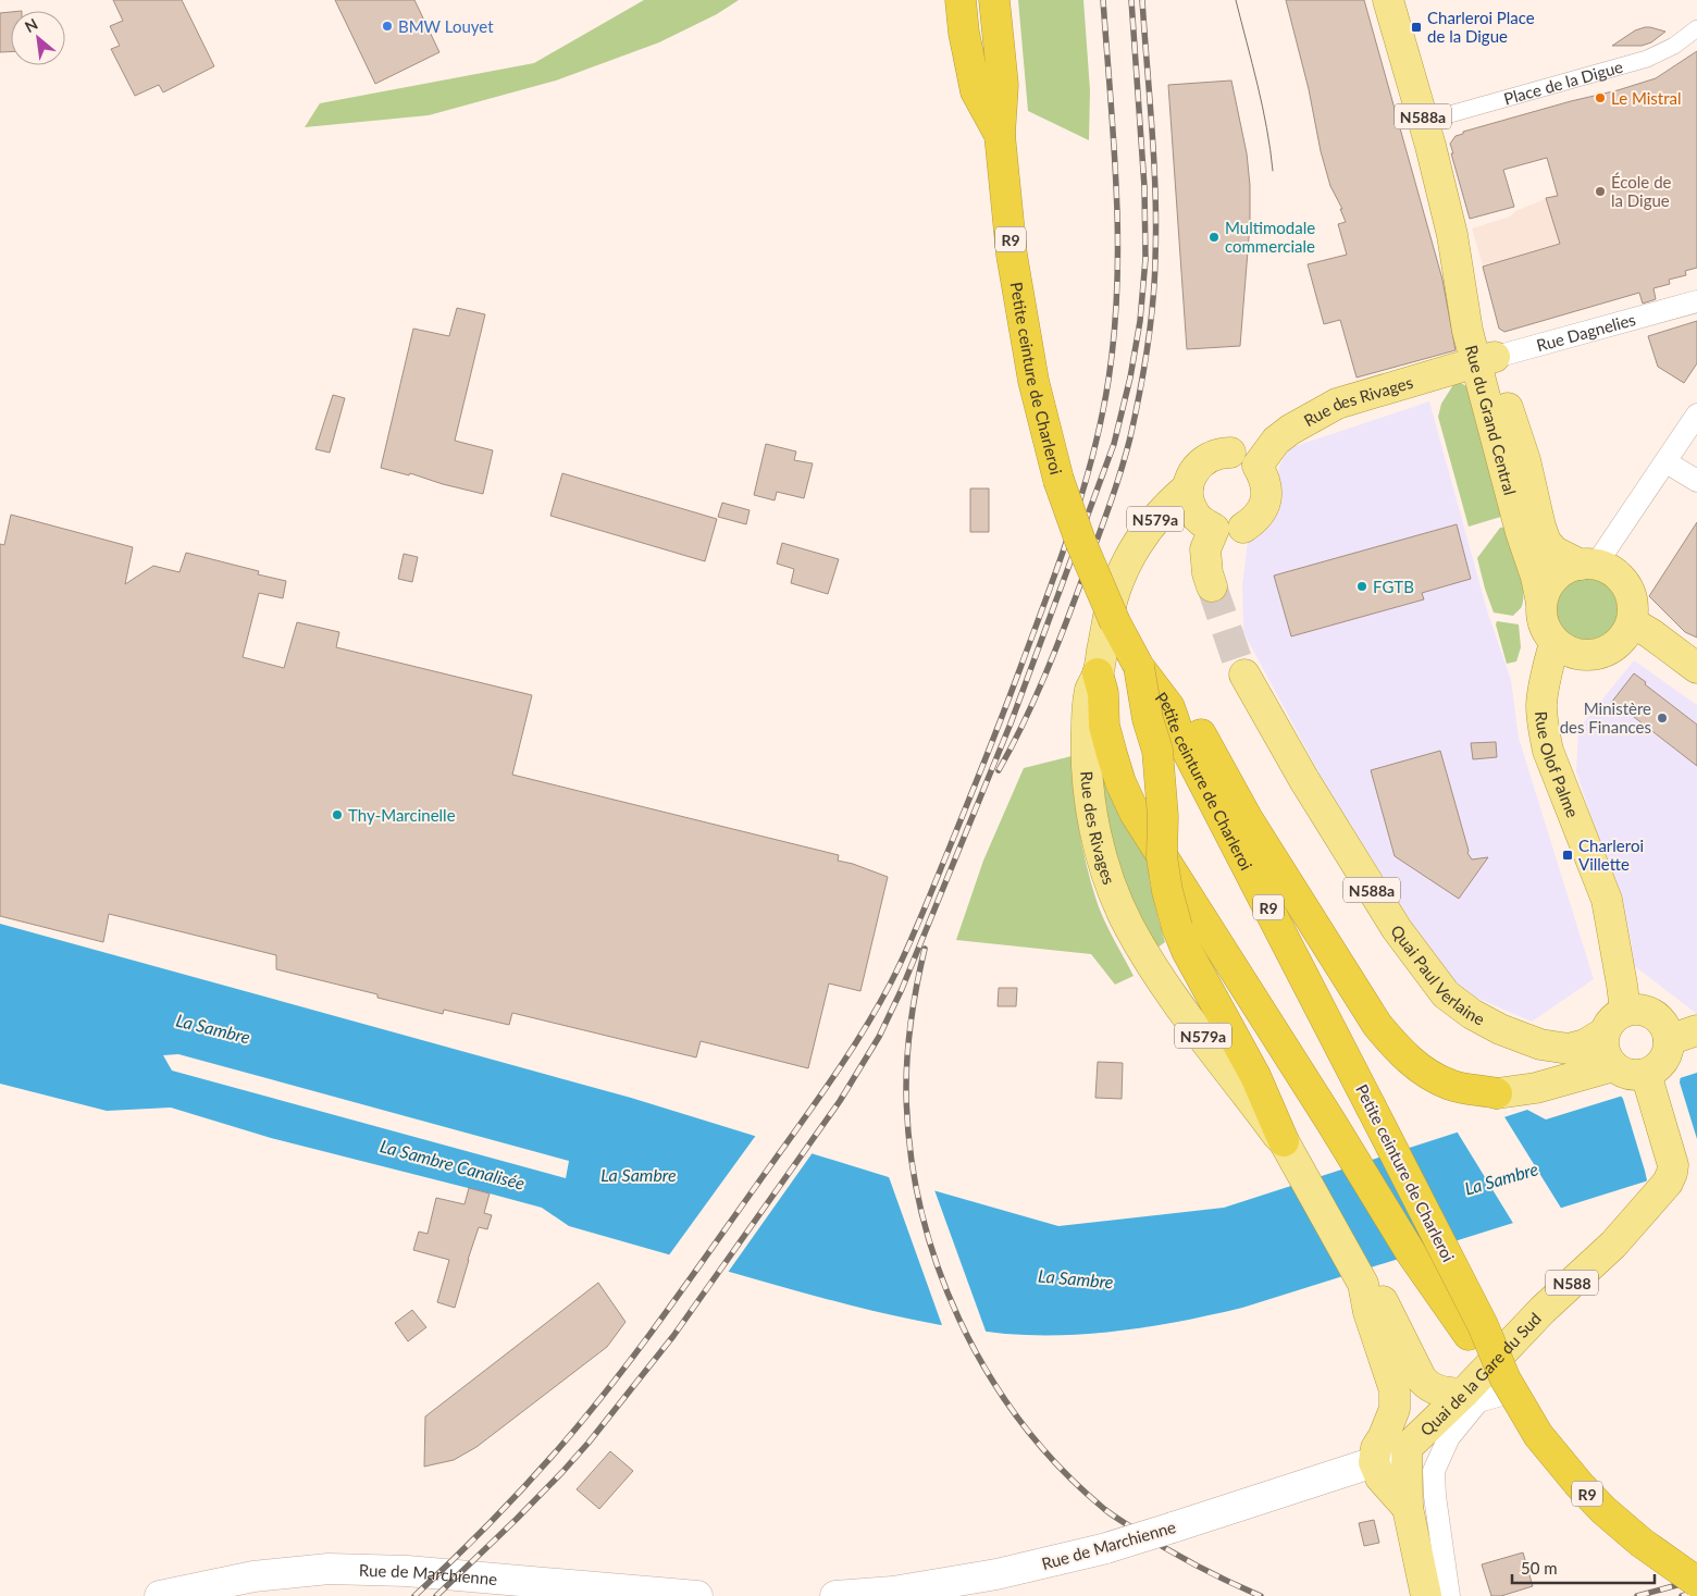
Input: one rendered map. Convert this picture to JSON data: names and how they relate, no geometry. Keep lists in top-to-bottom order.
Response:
{
  "streets": {
    "highway": ["R9", "Petite ceinture de Charleroi"],
    "main road": [
      "N588a",
      "Rue des Rivages",
      "Rue du Grand Central",
      "N579a",
      "Rue Olof Palme",
      "Quai Paul Verlaine",
      "N588",
      "Quai de la Gare du Sud",
      "Rue de Marchienne"
    ],
    "street": ["Place de la Digue", "Rue Dagnelies"]
  },
  "crossings": [
    ["Place de la Digue", "Rue du Grand Central"],
    ["N588a", "Rue du Grand Central"],
    ["N588a", "Rue Olof Palme"],
    ["N588a", "Quai Paul Verlaine"],
    ["N588a", "Quai de la Gare du Sud"],
    ["Rue Dagnelies", "Rue des Rivages"],
    ["Rue Dagnelies", "Rue du Grand Central"],
    ["Rue des Rivages", "Rue du Grand Central"],
    ["Rue des Rivages", "N579a"],
    ["Rue du Grand Central", "Rue Olof Palme"],
    ["N579a", "Quai de la Gare du Sud"],
    ["N579a", "Rue de Marchienne"],
    ["Rue Olof Palme", "Quai Paul Verlaine"],
    ["Rue Olof Palme", "Quai de la Gare du Sud"],
    ["Quai Paul Verlaine", "Quai de la Gare du Sud"],
    ["Quai de la Gare du Sud", "Rue de Marchienne"]
  ],
  "water": ["La Sambre", "La Sambre Canalisée"],
  "places": {
    "other": [
      "BMW Louyet",
      "Le Mistral",
      "École de la Digue",
      "Multimodale commerciale",
      "FGTB",
      "Ministère des Finances",
      "Thy-Marcinelle"
    ],
    "transit": ["Charleroi Place de la Digue", "Charleroi Villette"]
  },
  "scale_bar": "50 m",
  "north": "top left"
}
